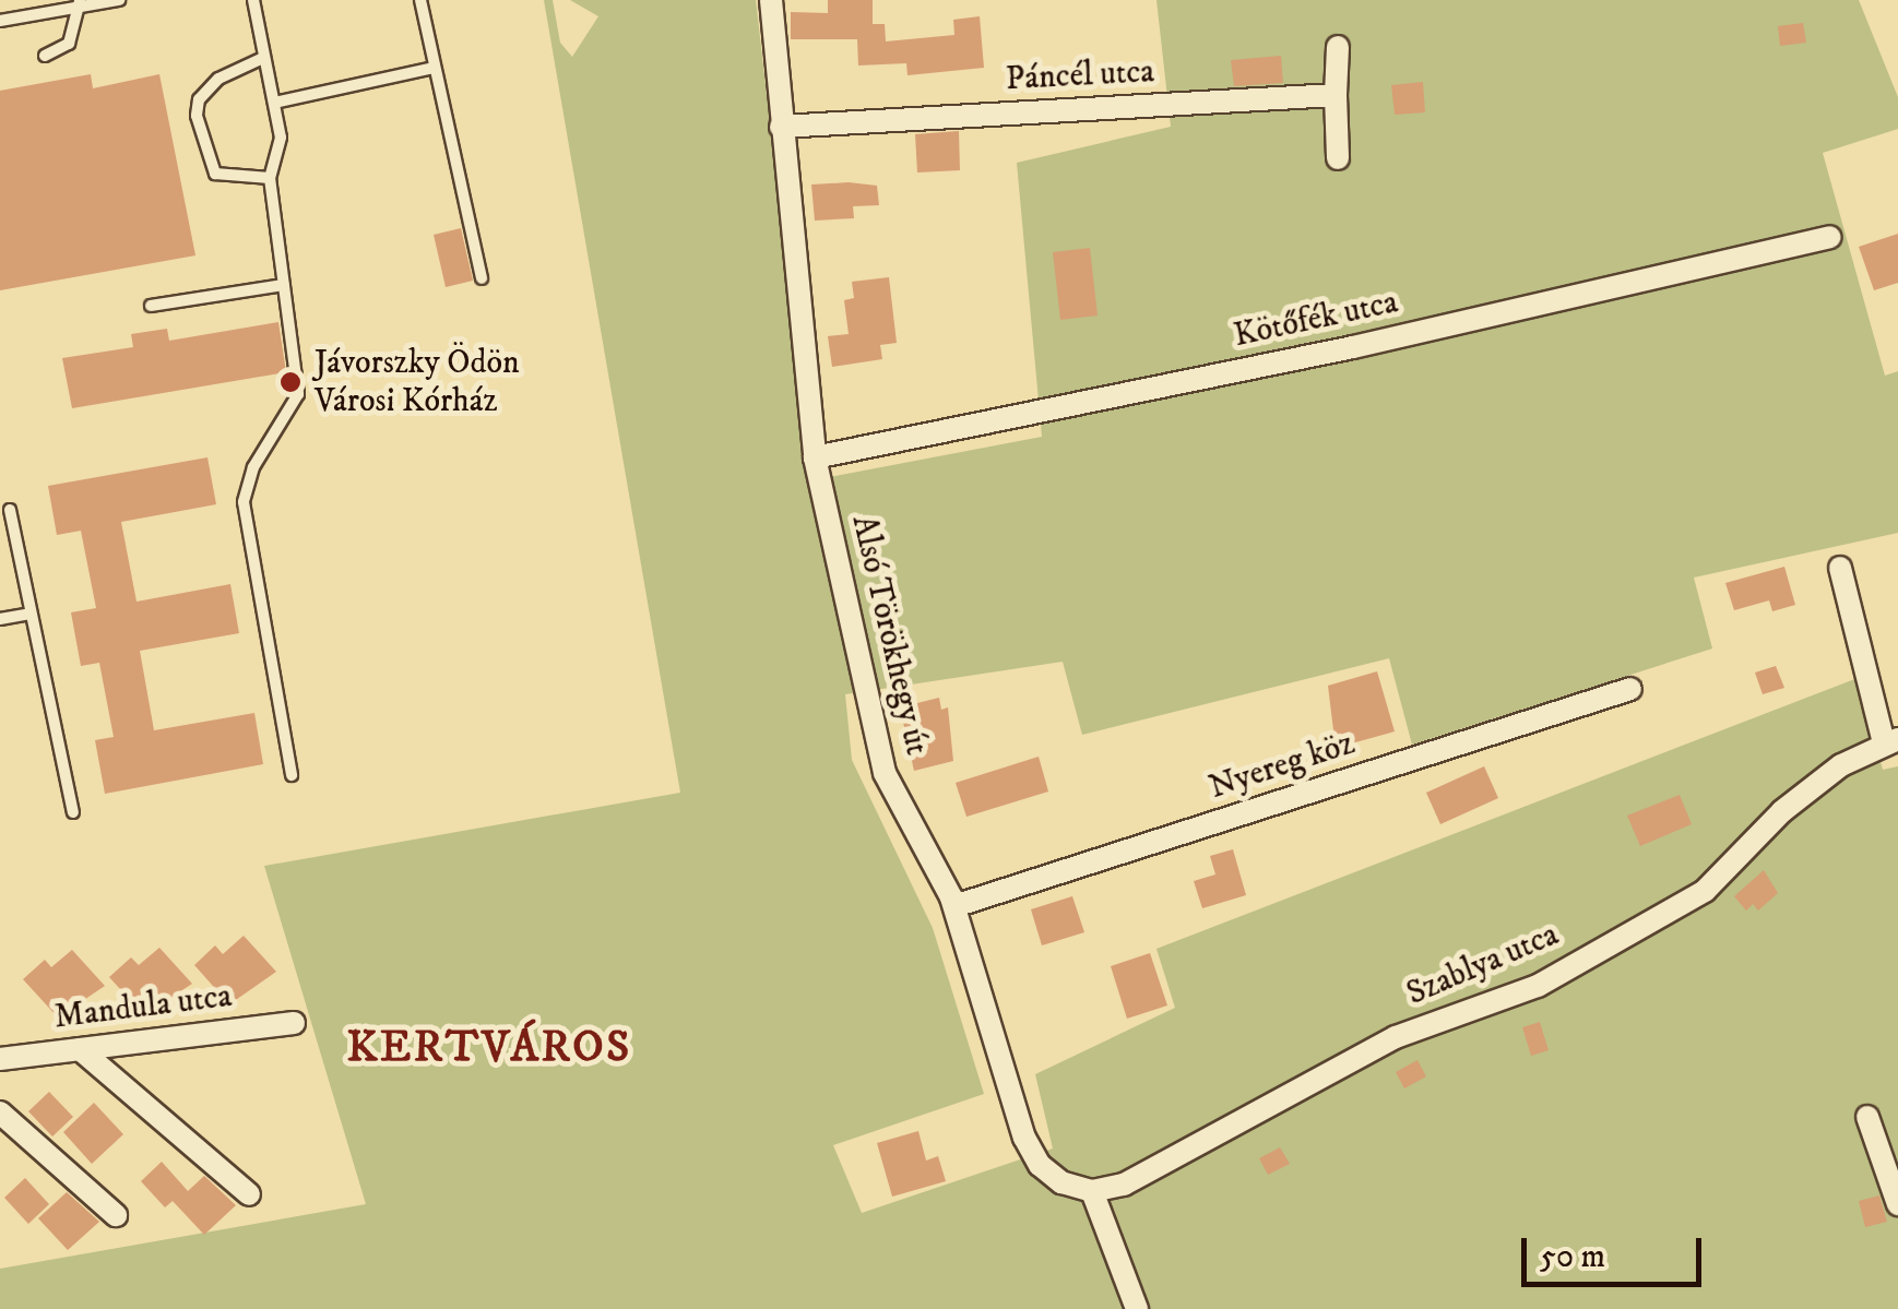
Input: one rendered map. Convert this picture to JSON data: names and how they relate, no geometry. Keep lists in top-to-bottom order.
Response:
{
  "streets": {
    "street": [
      "Páncél utca",
      "Kötőfék utca",
      "Alsó Törökhegy út",
      "Nyereg köz",
      "Szablya utca",
      "Mandula utca"
    ]
  },
  "crossings": [
    ["Páncél utca", "Alsó Törökhegy út"],
    ["Kötőfék utca", "Alsó Törökhegy út"],
    ["Alsó Törökhegy út", "Nyereg köz"],
    ["Alsó Törökhegy út", "Szablya utca"]
  ],
  "districts": ["KERTVÁROS"],
  "places": ["Jávorszky Ödön Városi Kórház"],
  "scale_bar": "50 m"
}
